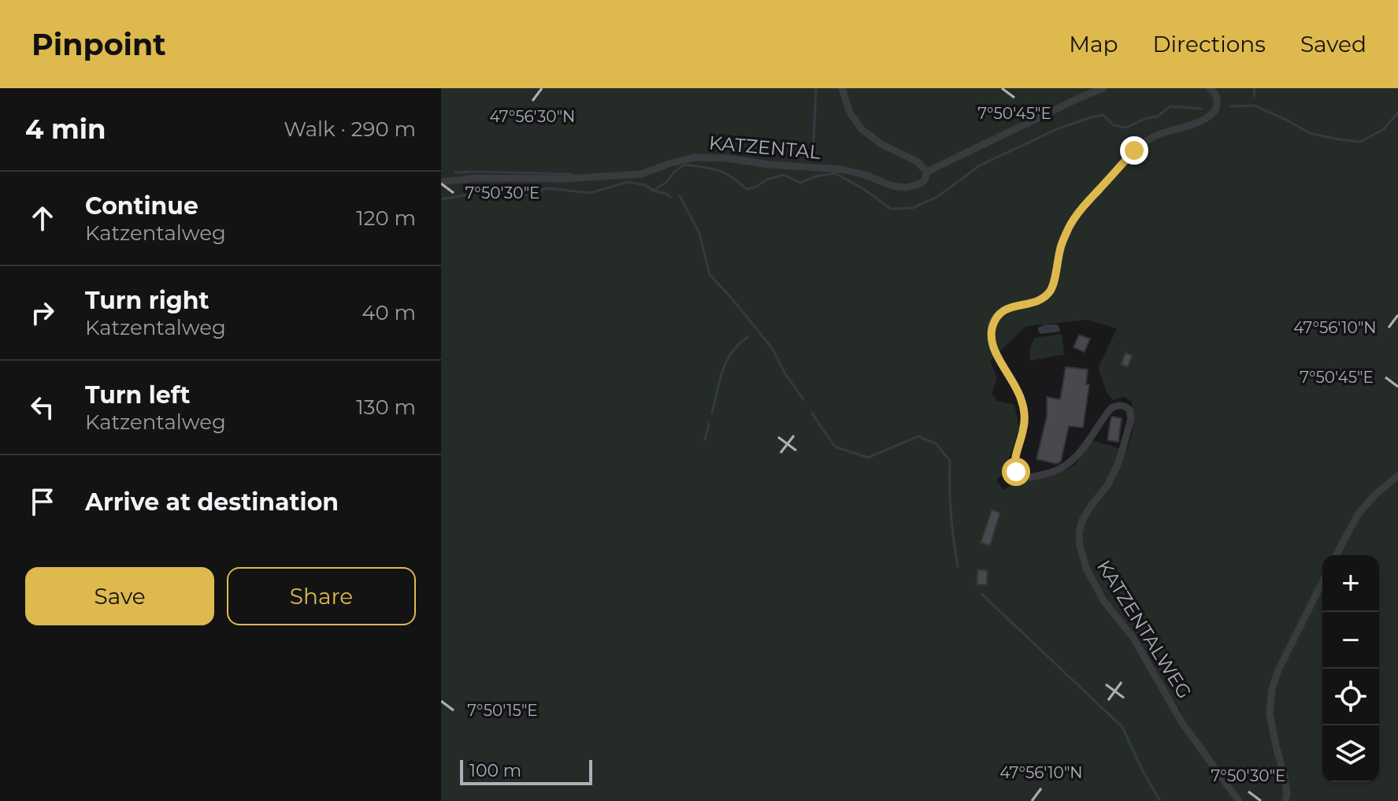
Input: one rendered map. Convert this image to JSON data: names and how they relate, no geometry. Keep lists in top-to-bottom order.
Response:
{
  "streets": {
    "street": ["KATZENTAL", "KATZENTALWEG"]
  },
  "scale_bar": "100 m",
  "page": {
    "header": "Pinpoint",
    "nav": ["Map", "Directions", "Saved"],
    "heading": ["4 min", "Walk · 290 m"],
    "list": [
      ["Continue", "Katzentalweg", "120 m"],
      ["Turn right", "Katzentalweg", "40 m"],
      ["Turn left", "Katzentalweg", "130 m"],
      "Arrive at destination"
    ],
    "buttons": ["Save", "Share"],
    "map_buttons": ["+", "−"],
    "scale": "100 m"
  },
  "coordinates": [
    "7°50'45\"E",
    "47°56'30\"N",
    "7°50'30\"E",
    "47°56'10\"N",
    "7°50'15\"E"
  ]
}
